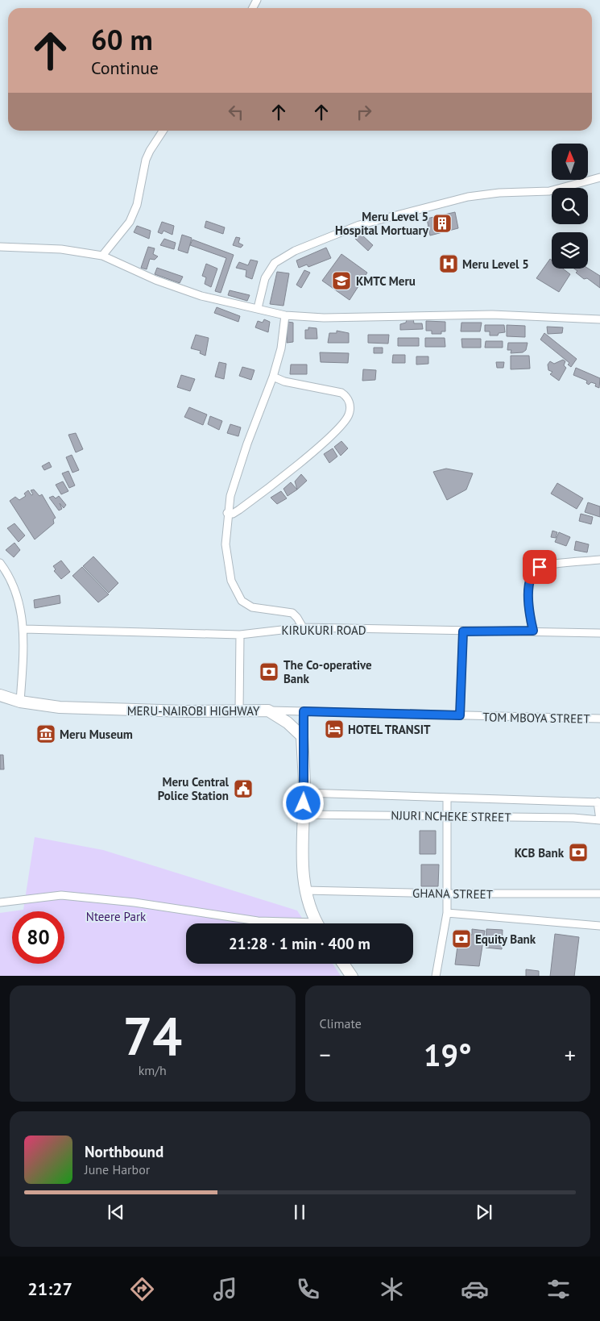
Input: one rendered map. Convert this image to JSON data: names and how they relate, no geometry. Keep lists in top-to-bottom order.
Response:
{
  "streets": {
    "highway": ["MERU-NAIROBI HIGHWAY"],
    "street": [
      "KIRUKURI ROAD",
      "TOM MBOYA STREET",
      "NJURI NCHEKE STREET",
      "GHANA STREET"
    ]
  },
  "crossings": [
    ["MERU-NAIROBI HIGHWAY", "TOM MBOYA STREET"]
  ],
  "parks": ["Nteere Park"],
  "places": {
    "building": ["Meru Level 5 Hospital Mortuary"],
    "hospital": ["Meru Level 5"],
    "school or university": ["KMTC Meru"],
    "bank": ["The Co-operative Bank", "KCB Bank", "Equity Bank"],
    "hotel": ["HOTEL TRANSIT"],
    "museum": ["Meru Museum"],
    "public building": ["Meru Central Police Station"]
  },
  "north": "top",
  "page": {
    "turn": ["60 m", "Continue"],
    "limit": "80",
    "trip": "21:28 · 1 min · 400 m",
    "tile": [
      ["74", "km/h"],
      "Climate"
    ],
    "heat": ["−", "19°", "+"],
    "song": ["Northbound", "June Harbor"],
    "tabs": "21:27"
  }
}
